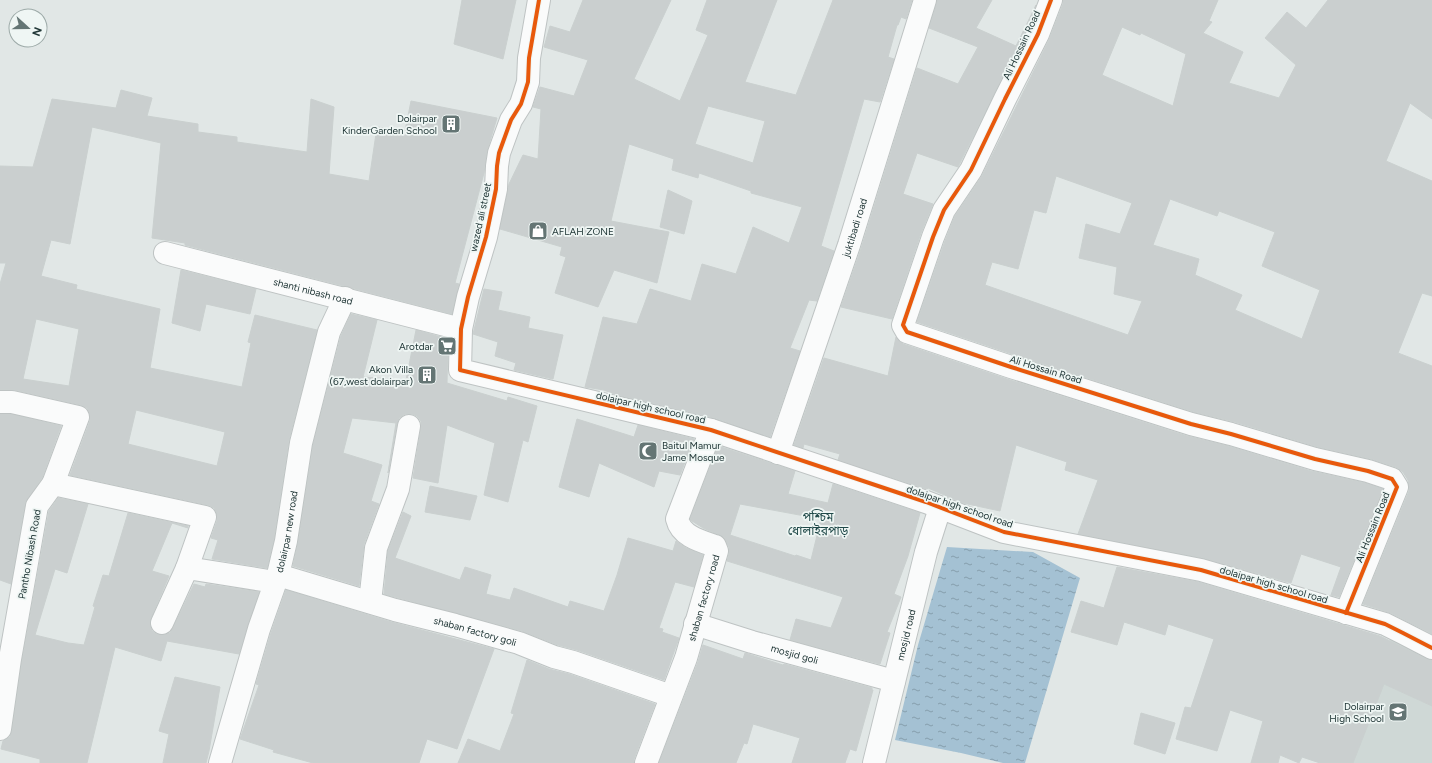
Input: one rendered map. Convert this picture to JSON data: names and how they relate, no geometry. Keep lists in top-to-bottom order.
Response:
{
  "streets": {
    "street": [
      "Ali Hossain Road",
      "wazed ali street",
      "juktibadi road",
      "shanti nibash road",
      "dolaipar high school road",
      "dolairpar new road",
      "Pantho Nibash Road",
      "shaban factory road",
      "shaban factory goli",
      "mosjid road",
      "mosjid goli"
    ]
  },
  "crossings": [
    ["Ali Hossain Road", "dolaipar high school road"],
    ["wazed ali street", "shanti nibash road"],
    ["wazed ali street", "dolaipar high school road"],
    ["juktibadi road", "dolaipar high school road"],
    ["shanti nibash road", "dolairpar new road"],
    ["dolaipar high school road", "shaban factory road"],
    ["dolaipar high school road", "mosjid road"],
    ["dolairpar new road", "shaban factory goli"],
    ["shaban factory road", "shaban factory goli"],
    ["shaban factory road", "mosjid goli"],
    ["mosjid road", "mosjid goli"]
  ],
  "districts": ["পশ্চিম ধোলাইরপাড়"],
  "places": {
    "building": ["Dolairpar KinderGarden School", "Akon Villa (67,west dolairpar)"],
    "shop": ["AFLAH ZONE"],
    "supermarket": ["Arotdar"],
    "mosque": ["Baitul Mamur Jame Mosque"],
    "school or university": ["Dolairpar High School"]
  },
  "north": "right"
}
